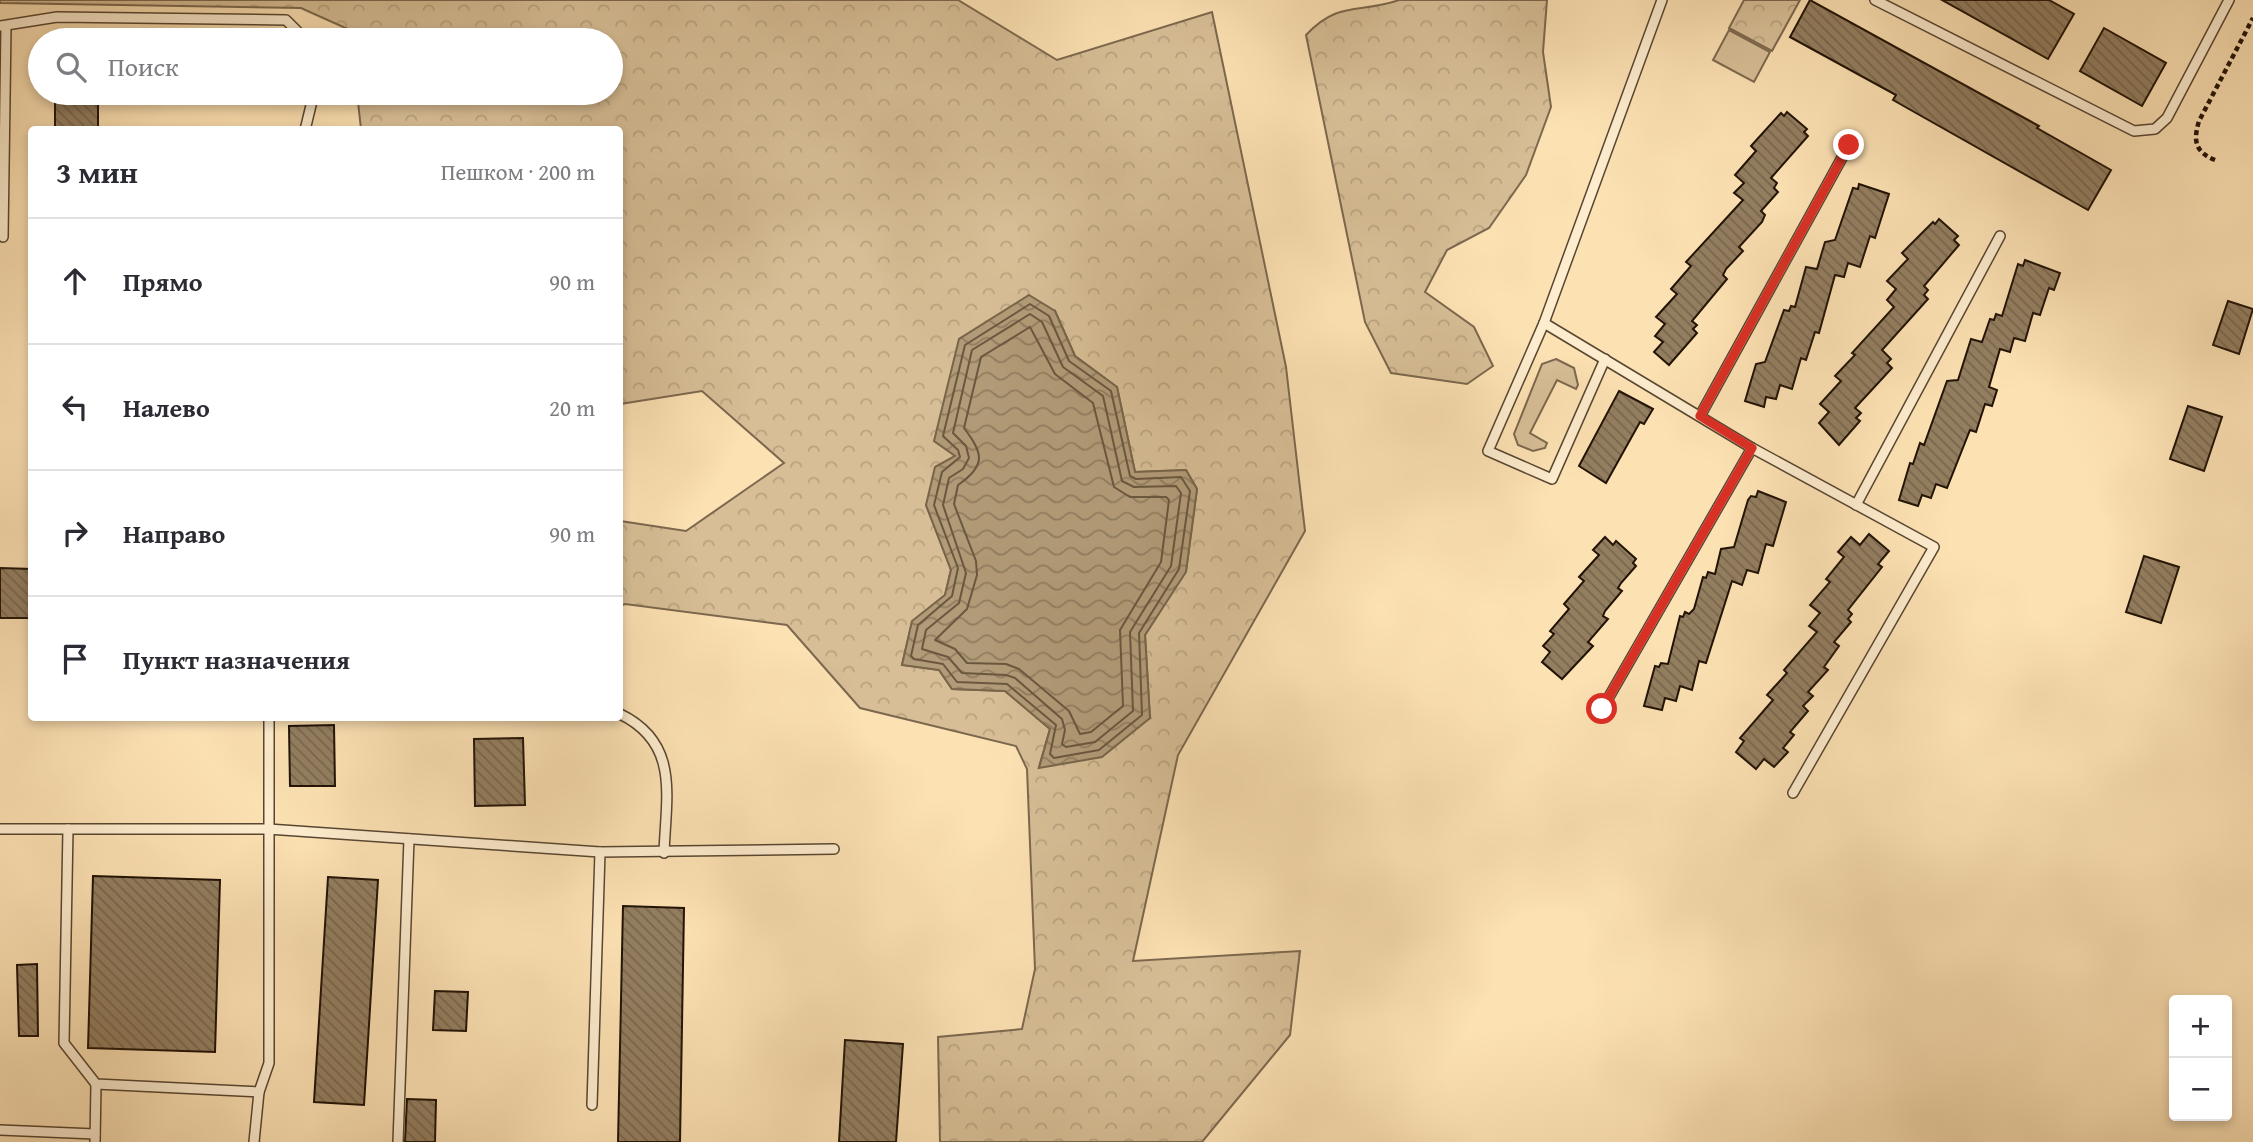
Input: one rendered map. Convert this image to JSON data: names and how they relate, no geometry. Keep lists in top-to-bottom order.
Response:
{
  "page": {
    "search": "Поиск",
    "heading": ["3 мин", "Пешком · 200 m"],
    "list": [
      ["Прямо", "90 m"],
      ["Налево", "20 m"],
      ["Направо", "90 m"],
      "Пункт назначения"
    ],
    "map_buttons": ["+", "−"]
  }
}
